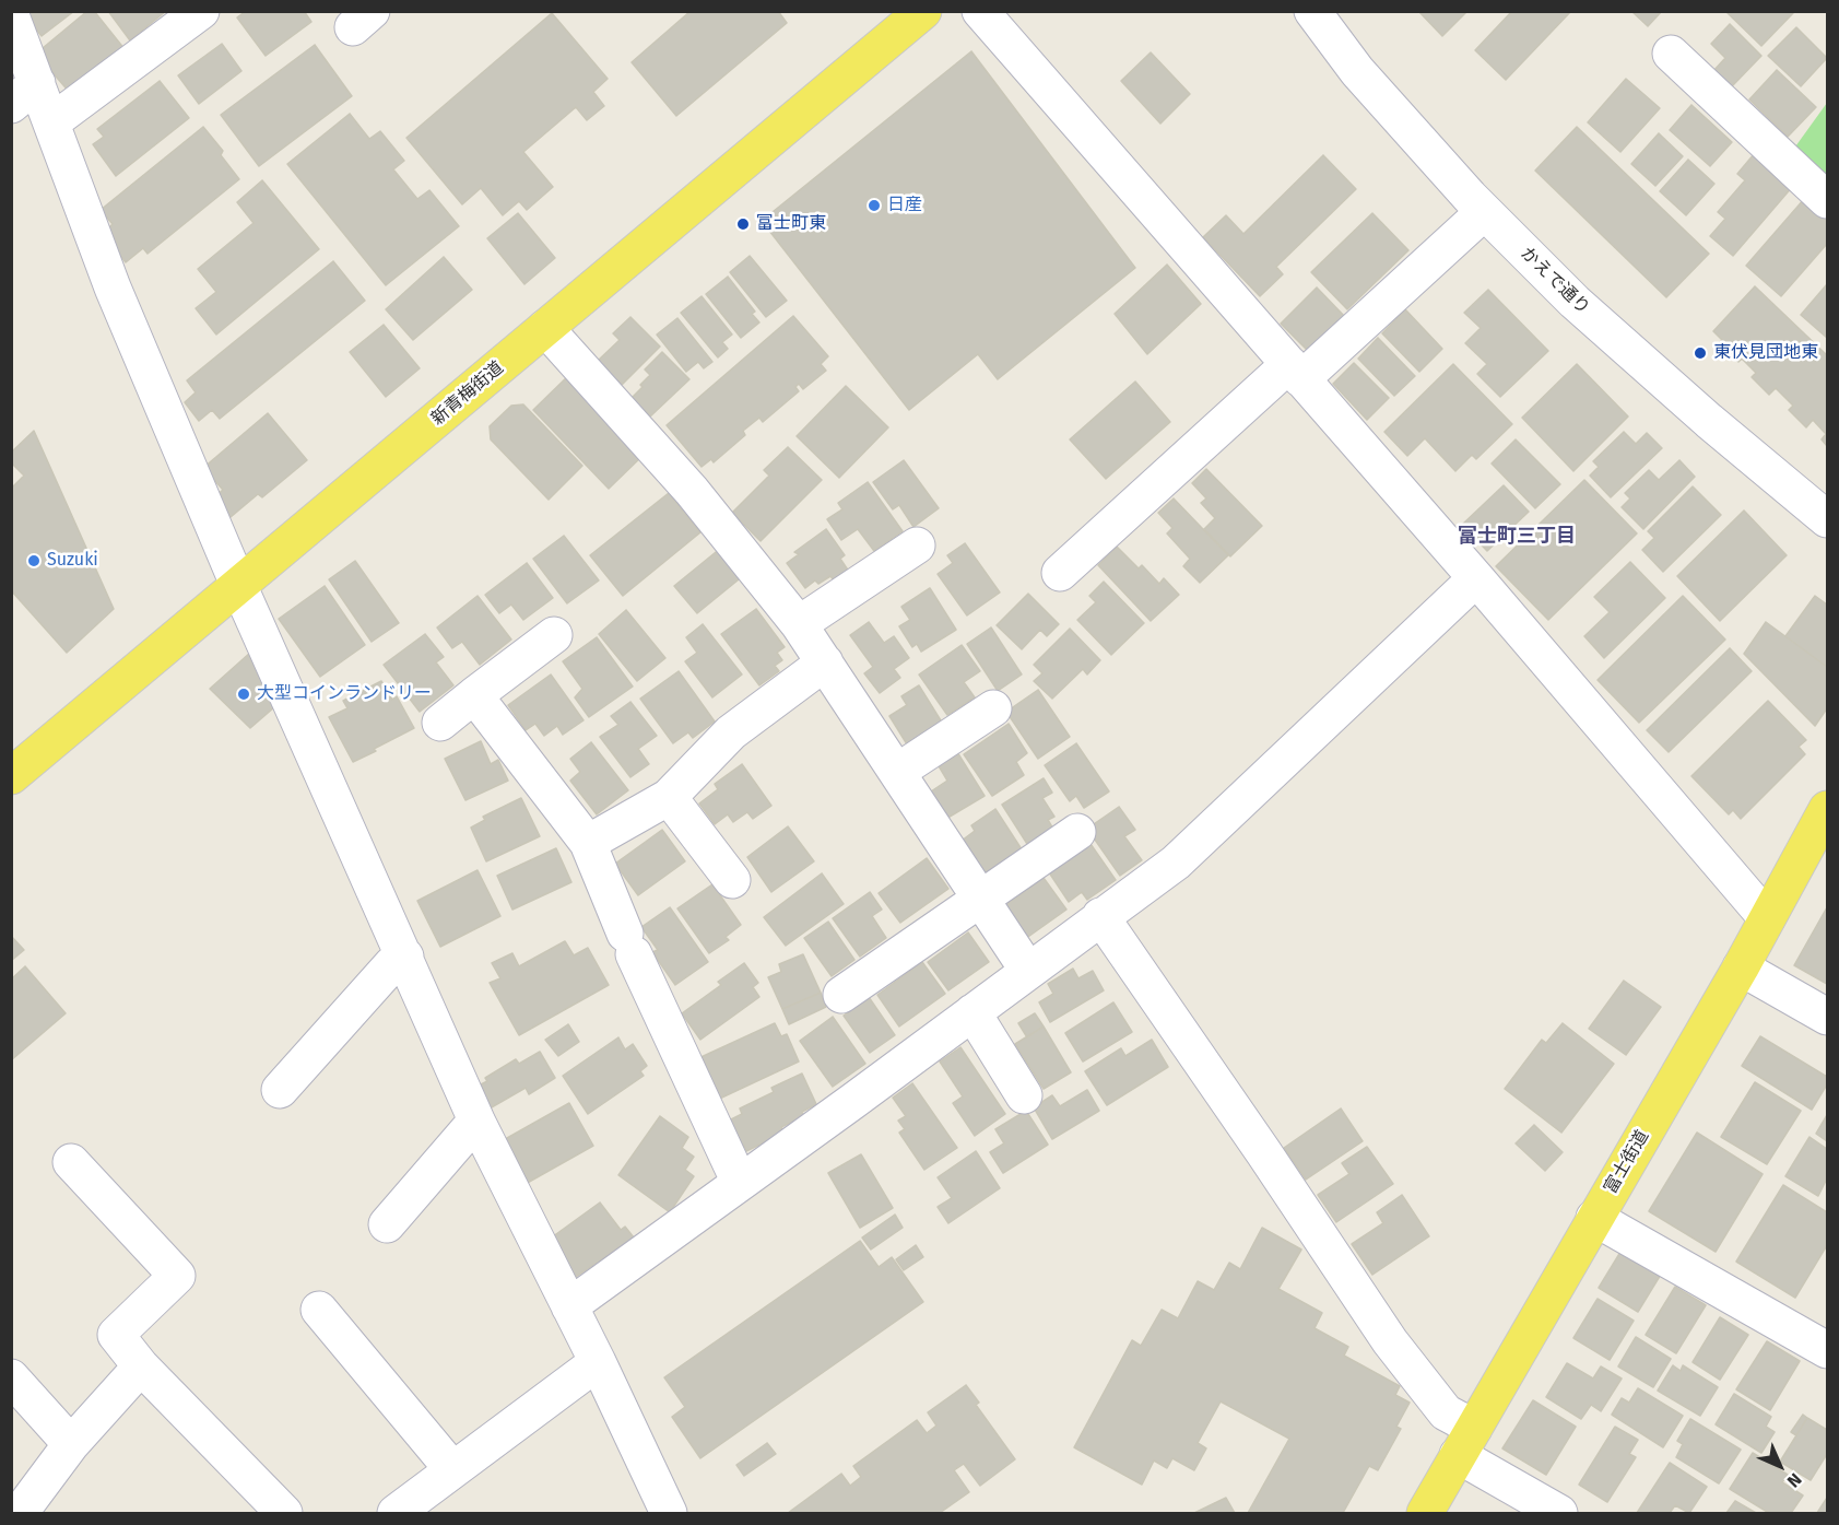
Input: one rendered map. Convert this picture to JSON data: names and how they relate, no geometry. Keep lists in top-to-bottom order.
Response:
{
  "streets": {
    "main road": ["新青梅街道", "富士街道"],
    "street": ["かえで通り"]
  },
  "districts": ["富士町三丁目"],
  "places": [
    "日産",
    "富士町東",
    "東伏見団地東",
    "Suzuki",
    "大型コインランドリー"
  ],
  "north": "bottom right"
}
